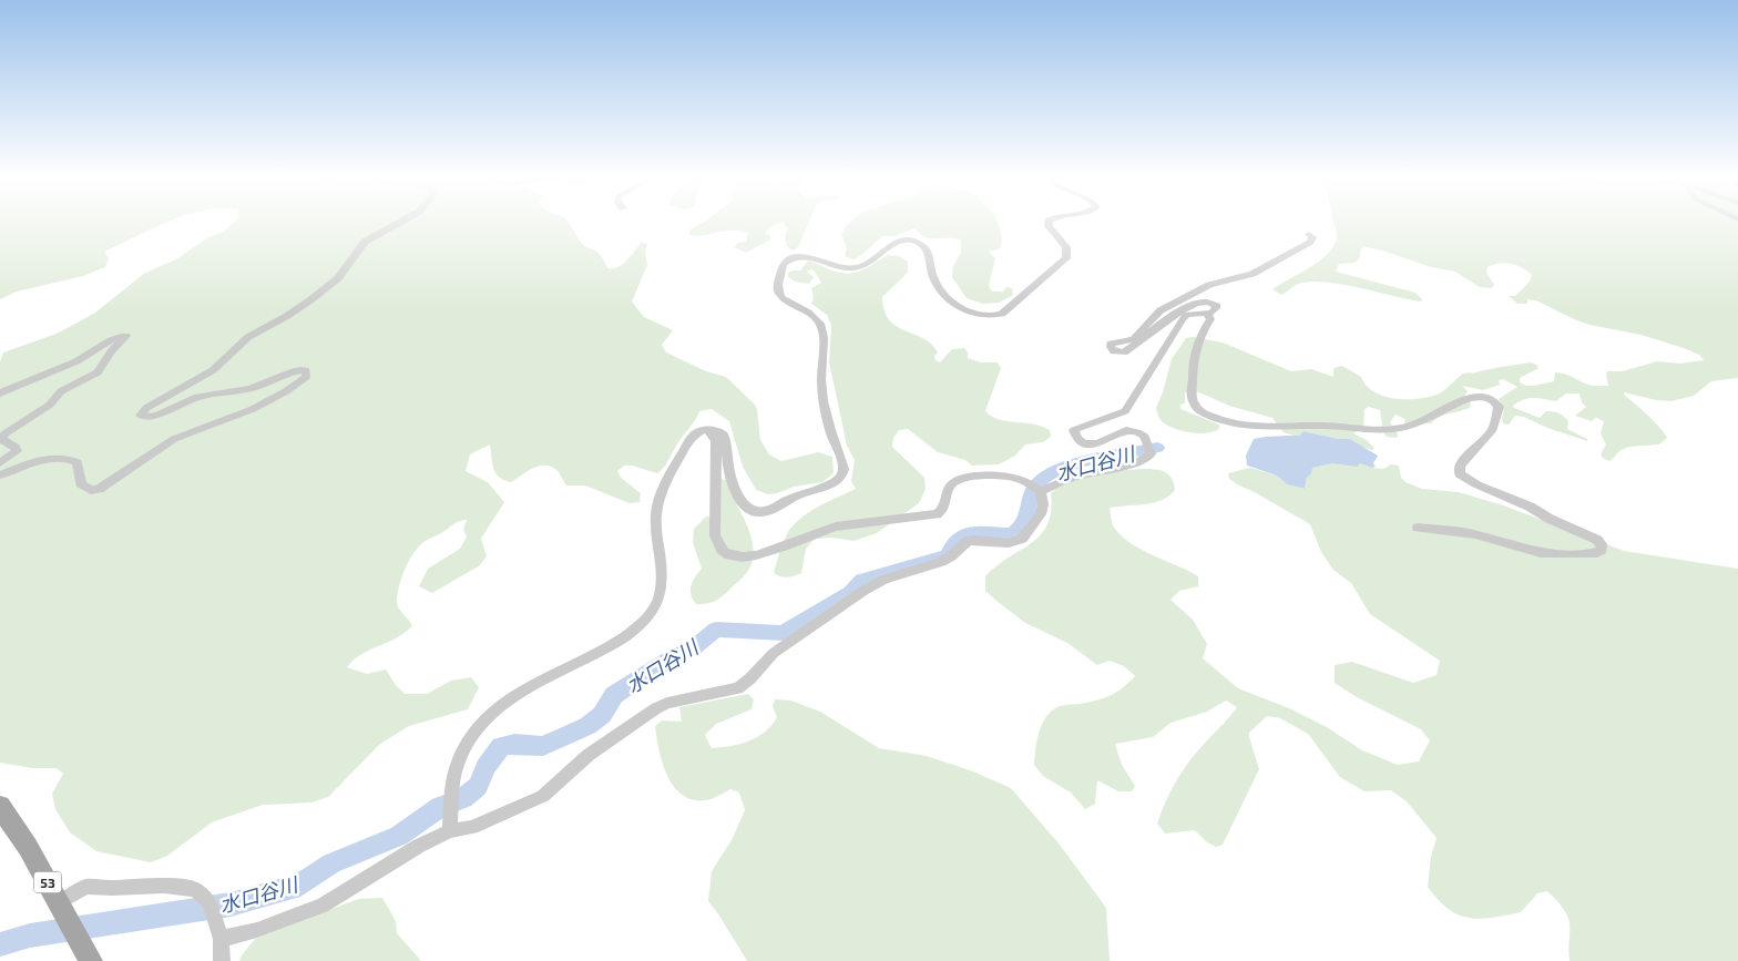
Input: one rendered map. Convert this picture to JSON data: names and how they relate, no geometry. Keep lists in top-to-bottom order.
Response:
{
  "streets": {
    "main road": ["53"]
  },
  "water": ["水口谷川"]
}
